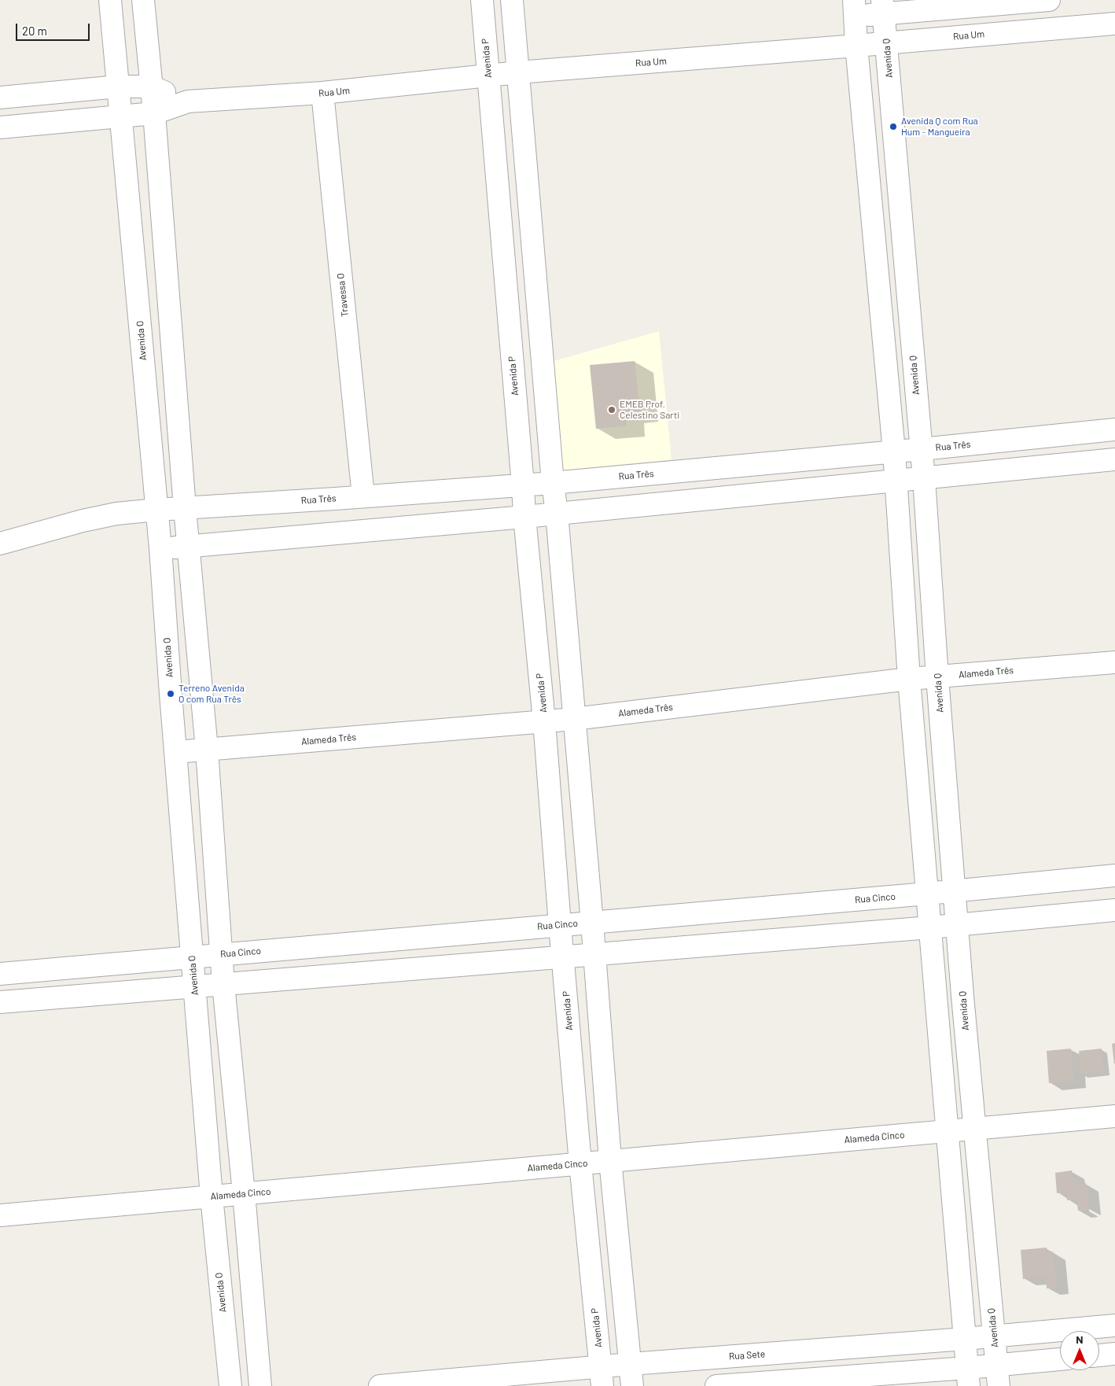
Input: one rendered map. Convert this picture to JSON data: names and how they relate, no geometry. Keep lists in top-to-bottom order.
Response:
{
  "streets": {
    "street": [
      "Rua Um",
      "Avenida P",
      "Avenida Q",
      "Travessa O",
      "Avenida O",
      "Rua Três",
      "Alameda Três",
      "Rua Cinco",
      "Alameda Cinco",
      "Rua Sete"
    ]
  },
  "crossings": [
    ["Rua Um", "Avenida P"],
    ["Rua Um", "Avenida Q"],
    ["Rua Um", "Travessa O"],
    ["Rua Um", "Avenida O"],
    ["Avenida P", "Rua Três"],
    ["Avenida P", "Alameda Três"],
    ["Avenida P", "Rua Cinco"],
    ["Avenida P", "Alameda Cinco"],
    ["Avenida P", "Rua Sete"],
    ["Avenida Q", "Rua Três"],
    ["Avenida Q", "Alameda Três"],
    ["Avenida Q", "Rua Cinco"],
    ["Avenida Q", "Alameda Cinco"],
    ["Avenida Q", "Rua Sete"],
    ["Travessa O", "Rua Três"],
    ["Avenida O", "Rua Três"],
    ["Avenida O", "Alameda Três"],
    ["Avenida O", "Rua Cinco"],
    ["Avenida O", "Alameda Cinco"]
  ],
  "places": ["Avenida Q com Rua Hum - Mangueira", "EMEB Prof. Celestino Sarti", "Terreno Avenida O com Rua Três"],
  "scale_bar": "20 m",
  "north": "top"
}
